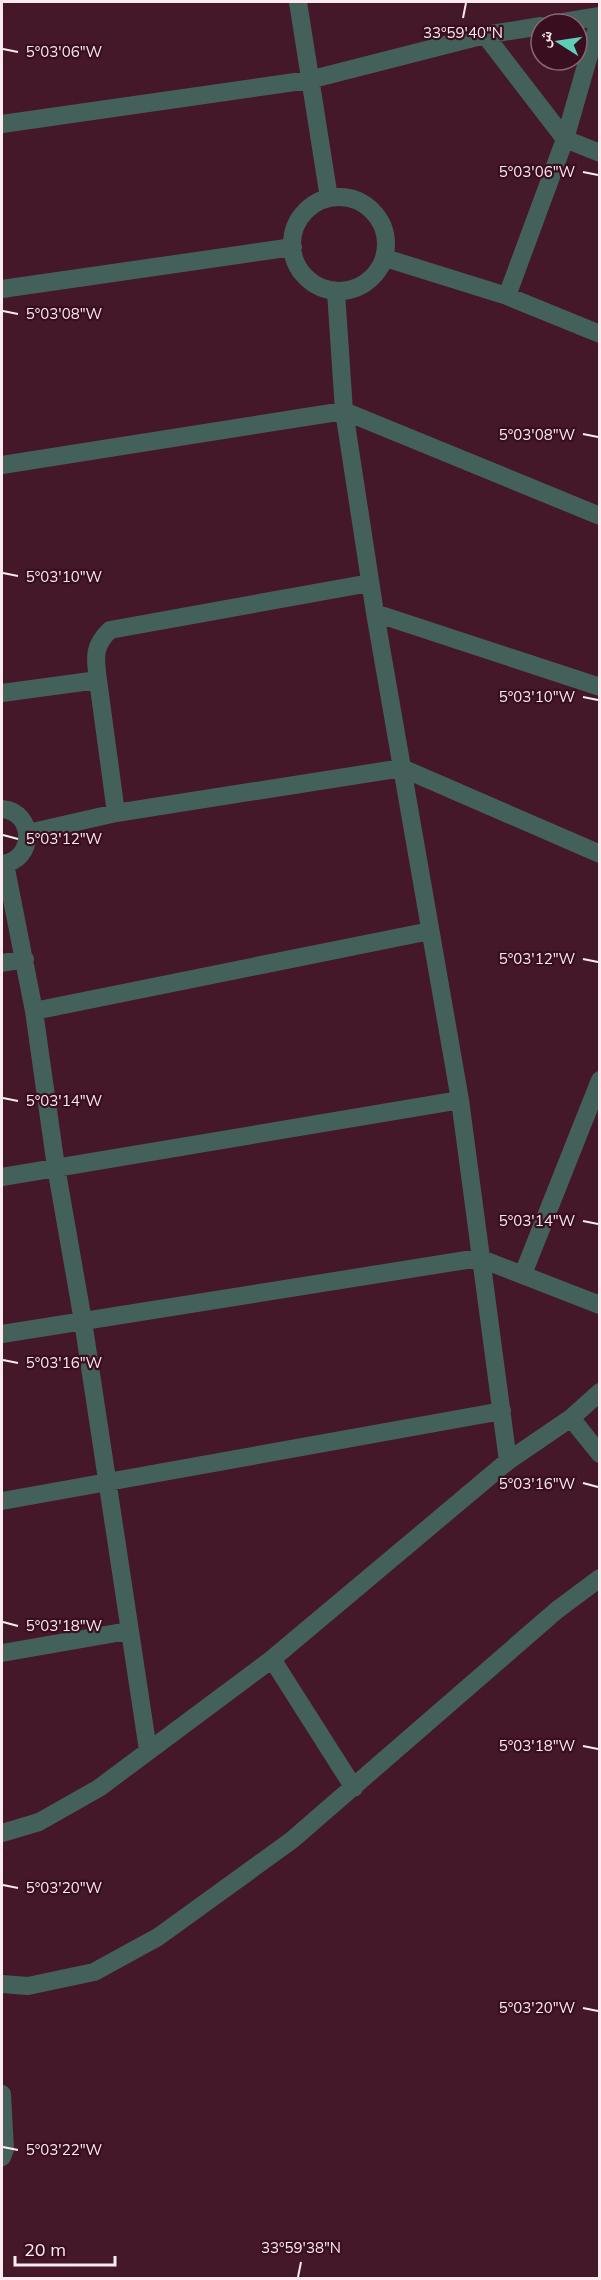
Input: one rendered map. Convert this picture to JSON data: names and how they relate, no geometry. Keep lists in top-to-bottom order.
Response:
{
  "scale_bar": "20 m",
  "north": "left",
  "coordinates": [
    "33°59'40\"N",
    "5°03'06\"W",
    "5°03'08\"W",
    "5°03'10\"W",
    "5°03'12\"W",
    "5°03'14\"W",
    "5°03'16\"W",
    "5°03'18\"W",
    "5°03'20\"W",
    "5°03'22\"W",
    "33°59'38\"N"
  ]
}
